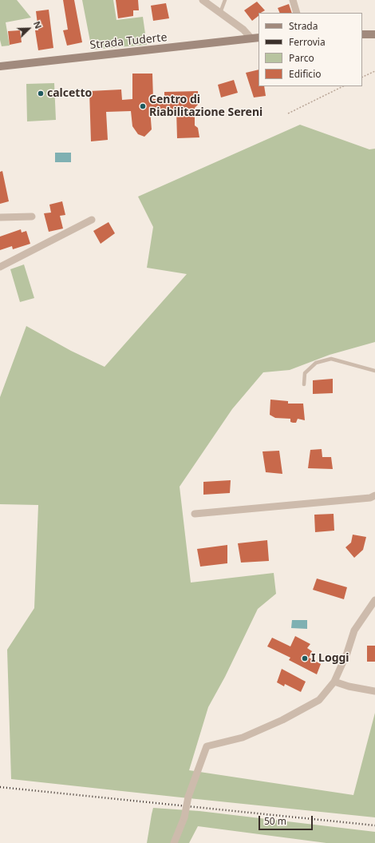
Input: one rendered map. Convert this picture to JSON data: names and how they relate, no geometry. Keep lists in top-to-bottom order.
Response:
{
  "streets": {
    "main road": ["Strada Tuderte"]
  },
  "places": ["calcetto", "Centro di Riabilitazione Sereni", "I Loggi"],
  "legend": [
    "Strada",
    "Ferrovia",
    "Parco",
    "Edificio"
  ],
  "scale_bar": "50 m",
  "north": "top right"
}
